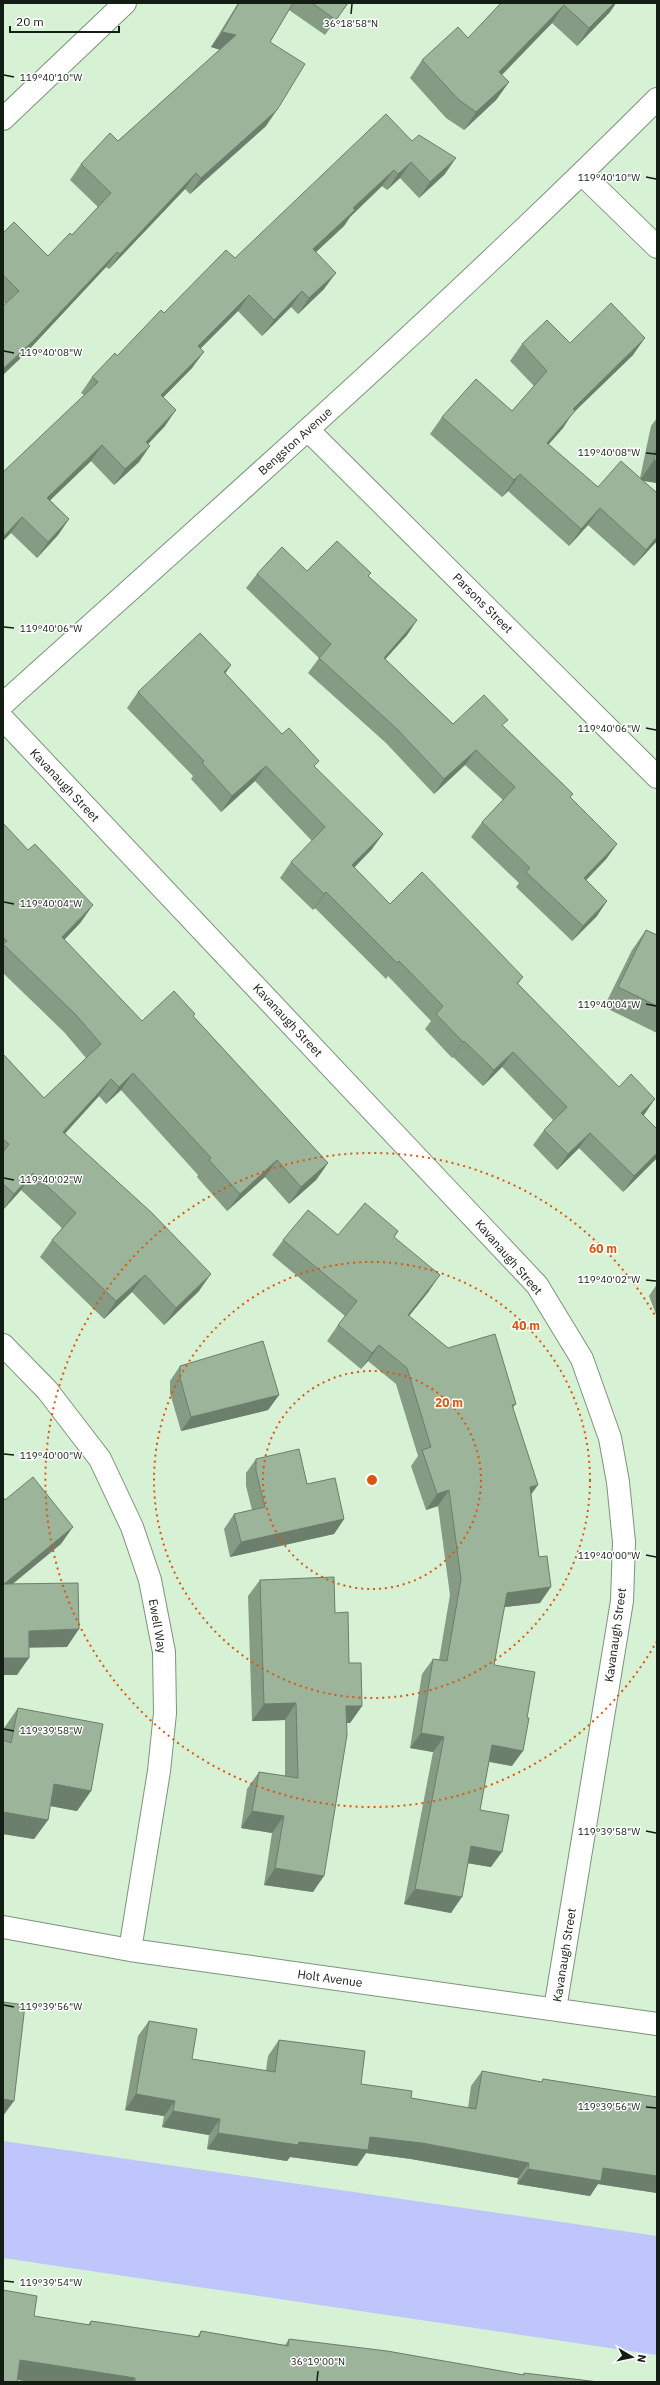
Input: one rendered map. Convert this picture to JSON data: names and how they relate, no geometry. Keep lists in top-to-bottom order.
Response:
{
  "streets": {
    "street": [
      "Bengston Avenue",
      "Parsons Street",
      "Kavanaugh Street",
      "Ewell Way",
      "Holt Avenue"
    ]
  },
  "crossings": [
    ["Bengston Avenue", "Parsons Street"],
    ["Kavanaugh Street", "Holt Avenue"],
    ["Ewell Way", "Holt Avenue"]
  ],
  "scale_bar": "20 m",
  "north": "right",
  "coordinates": [
    "36°18'58\"N",
    "119°40'10\"W",
    "119°40'08\"W",
    "119°40'06\"W",
    "119°40'04\"W",
    "119°40'02\"W",
    "119°40'00\"W",
    "119°39'58\"W",
    "119°39'56\"W",
    "119°39'54\"W",
    "36°19'00\"N"
  ],
  "rings": ["60 m", "40 m", "20 m"]
}
